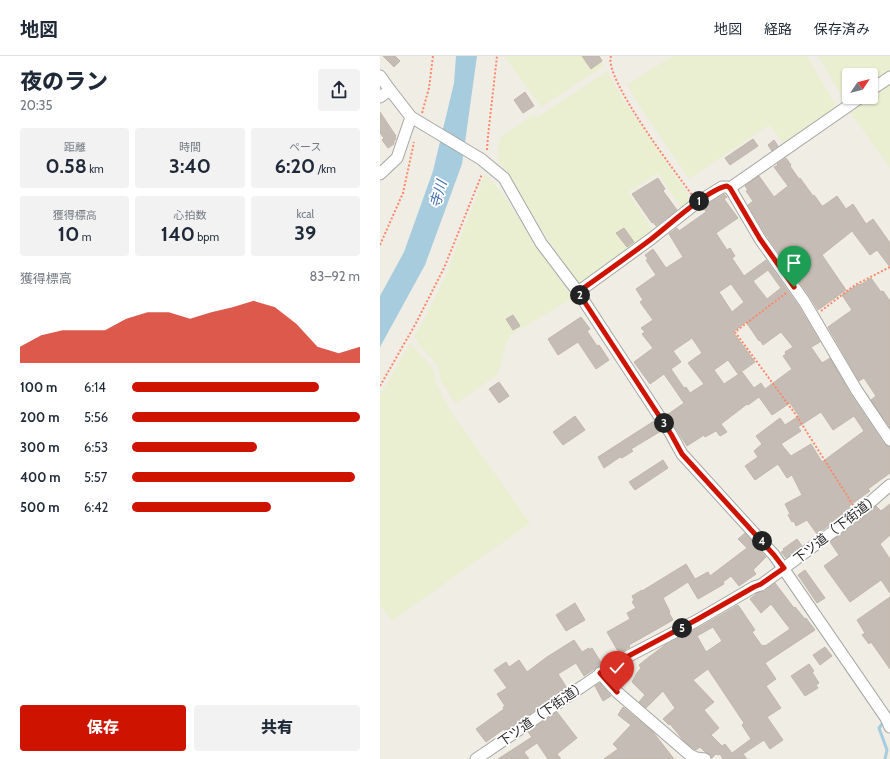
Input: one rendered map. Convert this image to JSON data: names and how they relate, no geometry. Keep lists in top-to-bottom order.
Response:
{
  "streets": {
    "street": ["下ツ道（下街道）"]
  },
  "water": ["寺川"],
  "north": "top right",
  "page": {
    "header": "地図",
    "nav": ["地図", "経路", "保存済み"],
    "heading": ["夜のラン", "20:35"],
    "stats": [
      ["距離", "0.58 km"],
      ["時間", "3:40"],
      ["ペース", "6:20 /km"],
      ["獲得標高", "10 m"],
      ["心拍数", "140 bpm"],
      ["kcal", "39"]
    ],
    "pins": [
      "1",
      "2",
      "3",
      "4",
      "5"
    ],
    "chart": ["獲得標高", "83–92 m"],
    "list": [
      {
        "name": "100 m",
        "note": "6:14"
      },
      {
        "name": "200 m",
        "note": "5:56"
      },
      {
        "name": "300 m",
        "note": "6:53"
      },
      {
        "name": "400 m",
        "note": "5:57"
      },
      {
        "name": "500 m",
        "note": "6:42"
      }
    ],
    "buttons": ["保存", "共有"]
  }
}
